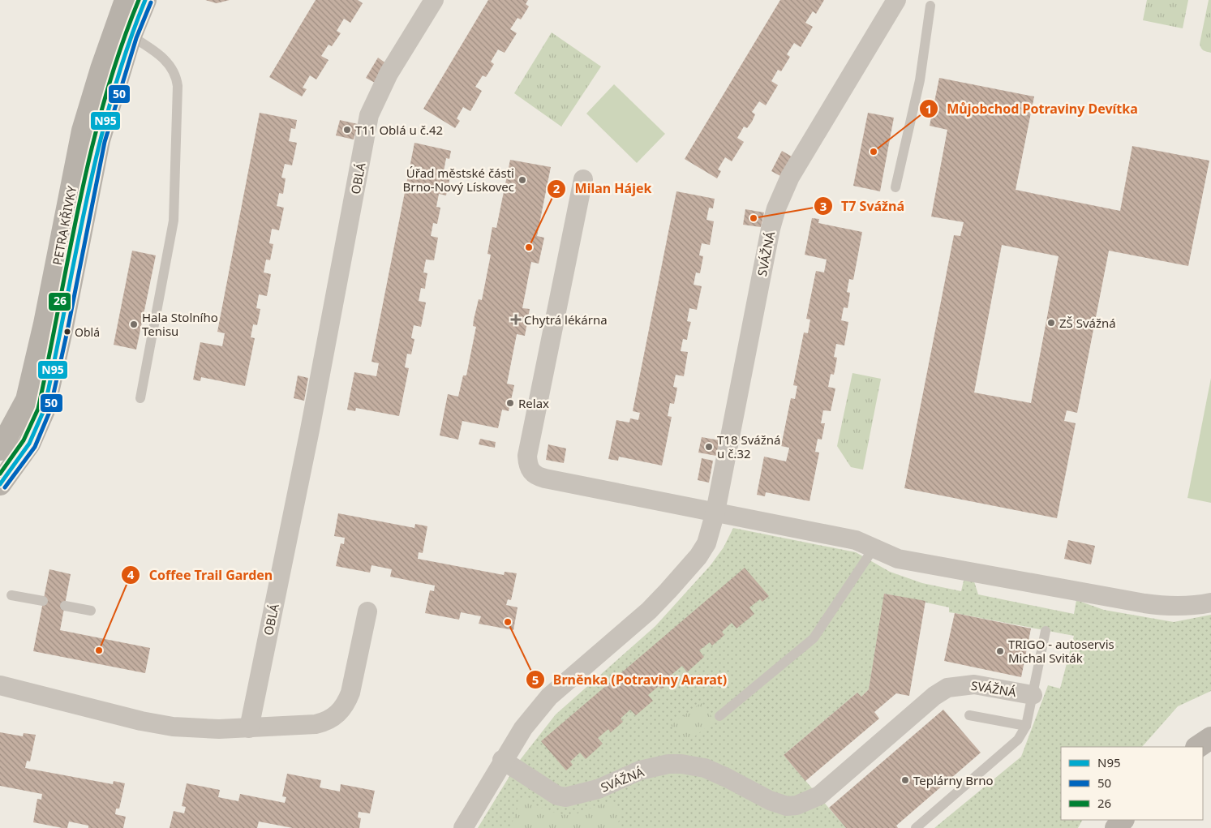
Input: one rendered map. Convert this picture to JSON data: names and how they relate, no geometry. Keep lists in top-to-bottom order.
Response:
{
  "streets": {
    "street": ["OBLÁ", "PETRA KŘIVKY", "SVÁŽNÁ"]
  },
  "places": {
    "other": [
      "T11 Oblá u č.42",
      "Můjobchod Potraviny Devítka",
      "Úřad městské části Brno-Nový Lískovec",
      "T7 Svážná",
      "Milan Hájek",
      "ZŠ Svážná",
      "Hala Stolního Tenisu",
      "Oblá",
      "Relax",
      "T18 Svážná u č.32",
      "Brněnka (Potraviny Ararat)",
      "Coffee Trail Garden",
      "TRIGO - autoservis Michal Sviták",
      "Teplárny Brno"
    ],
    "health": ["Chytrá lékárna"]
  },
  "lines": ["transit line N95", "transit line 26", "transit line 50"],
  "legend": ["N95", "50", "26"]
}
